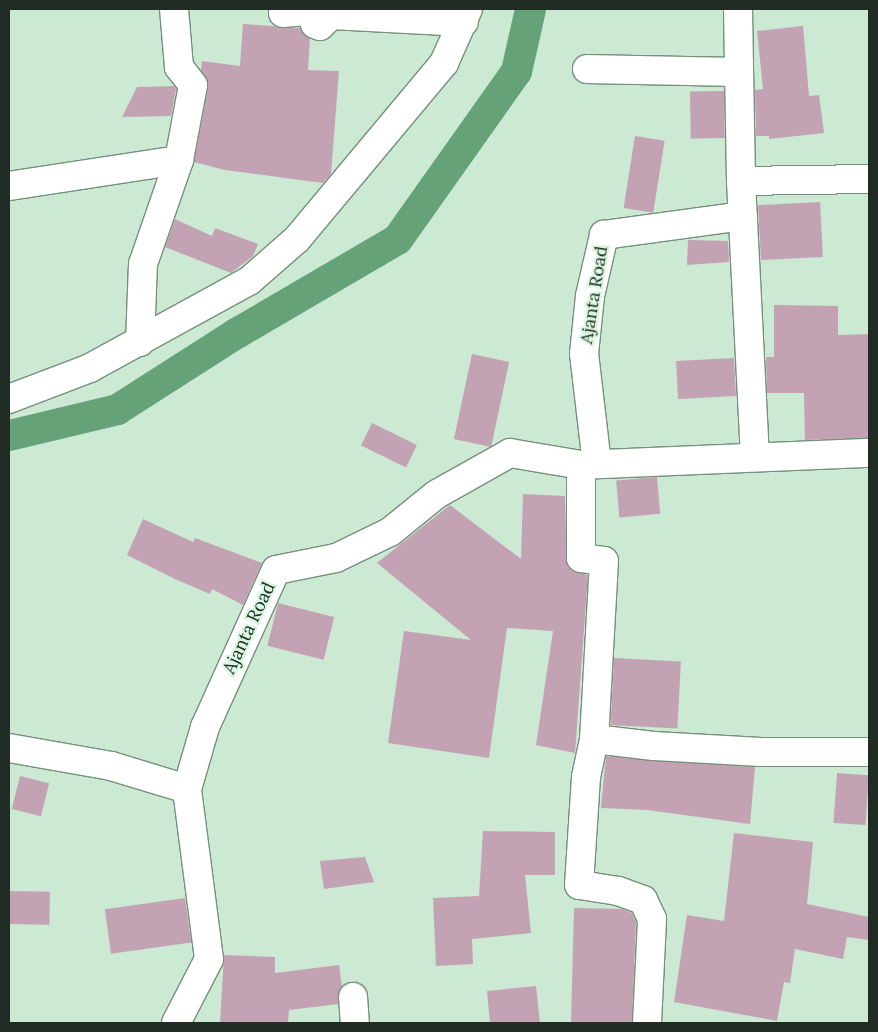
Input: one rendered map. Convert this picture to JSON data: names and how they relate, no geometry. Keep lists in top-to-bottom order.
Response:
{
  "streets": {
    "street": ["Ajanta Road"]
  }
}
